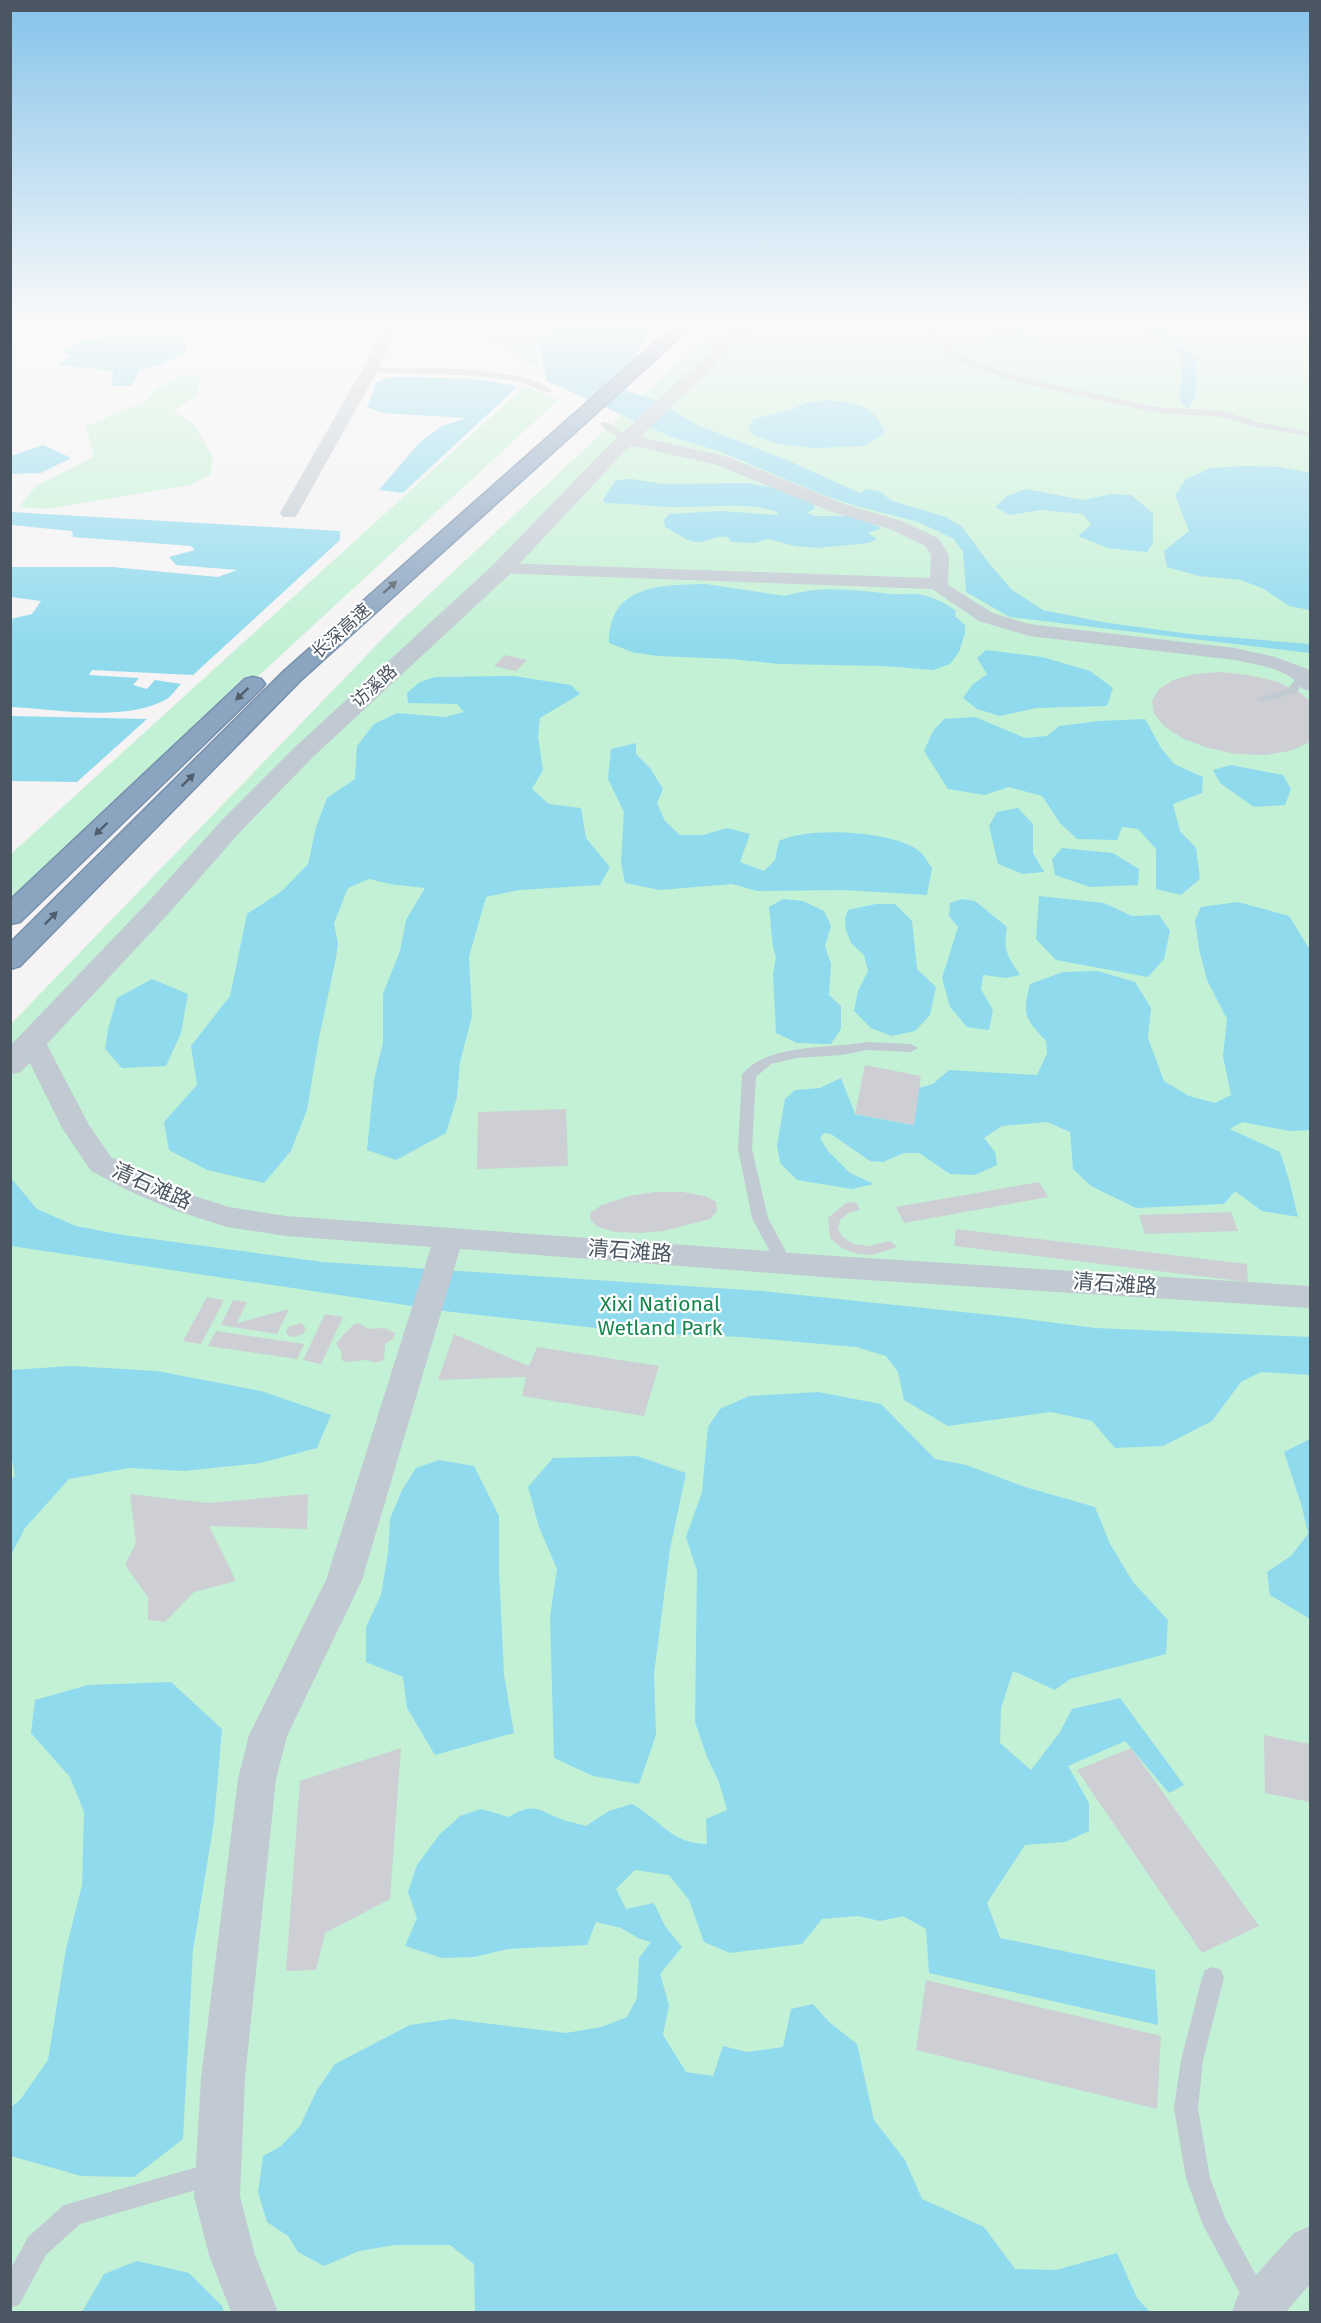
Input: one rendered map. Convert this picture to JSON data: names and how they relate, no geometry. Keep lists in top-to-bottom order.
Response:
{
  "streets": {
    "highway": ["长深高速"],
    "street": ["访溪路", "清石滩路"]
  },
  "crossings": [
    ["访溪路", "清石滩路"]
  ],
  "parks": ["Xixi National Wetland Park"]
}
